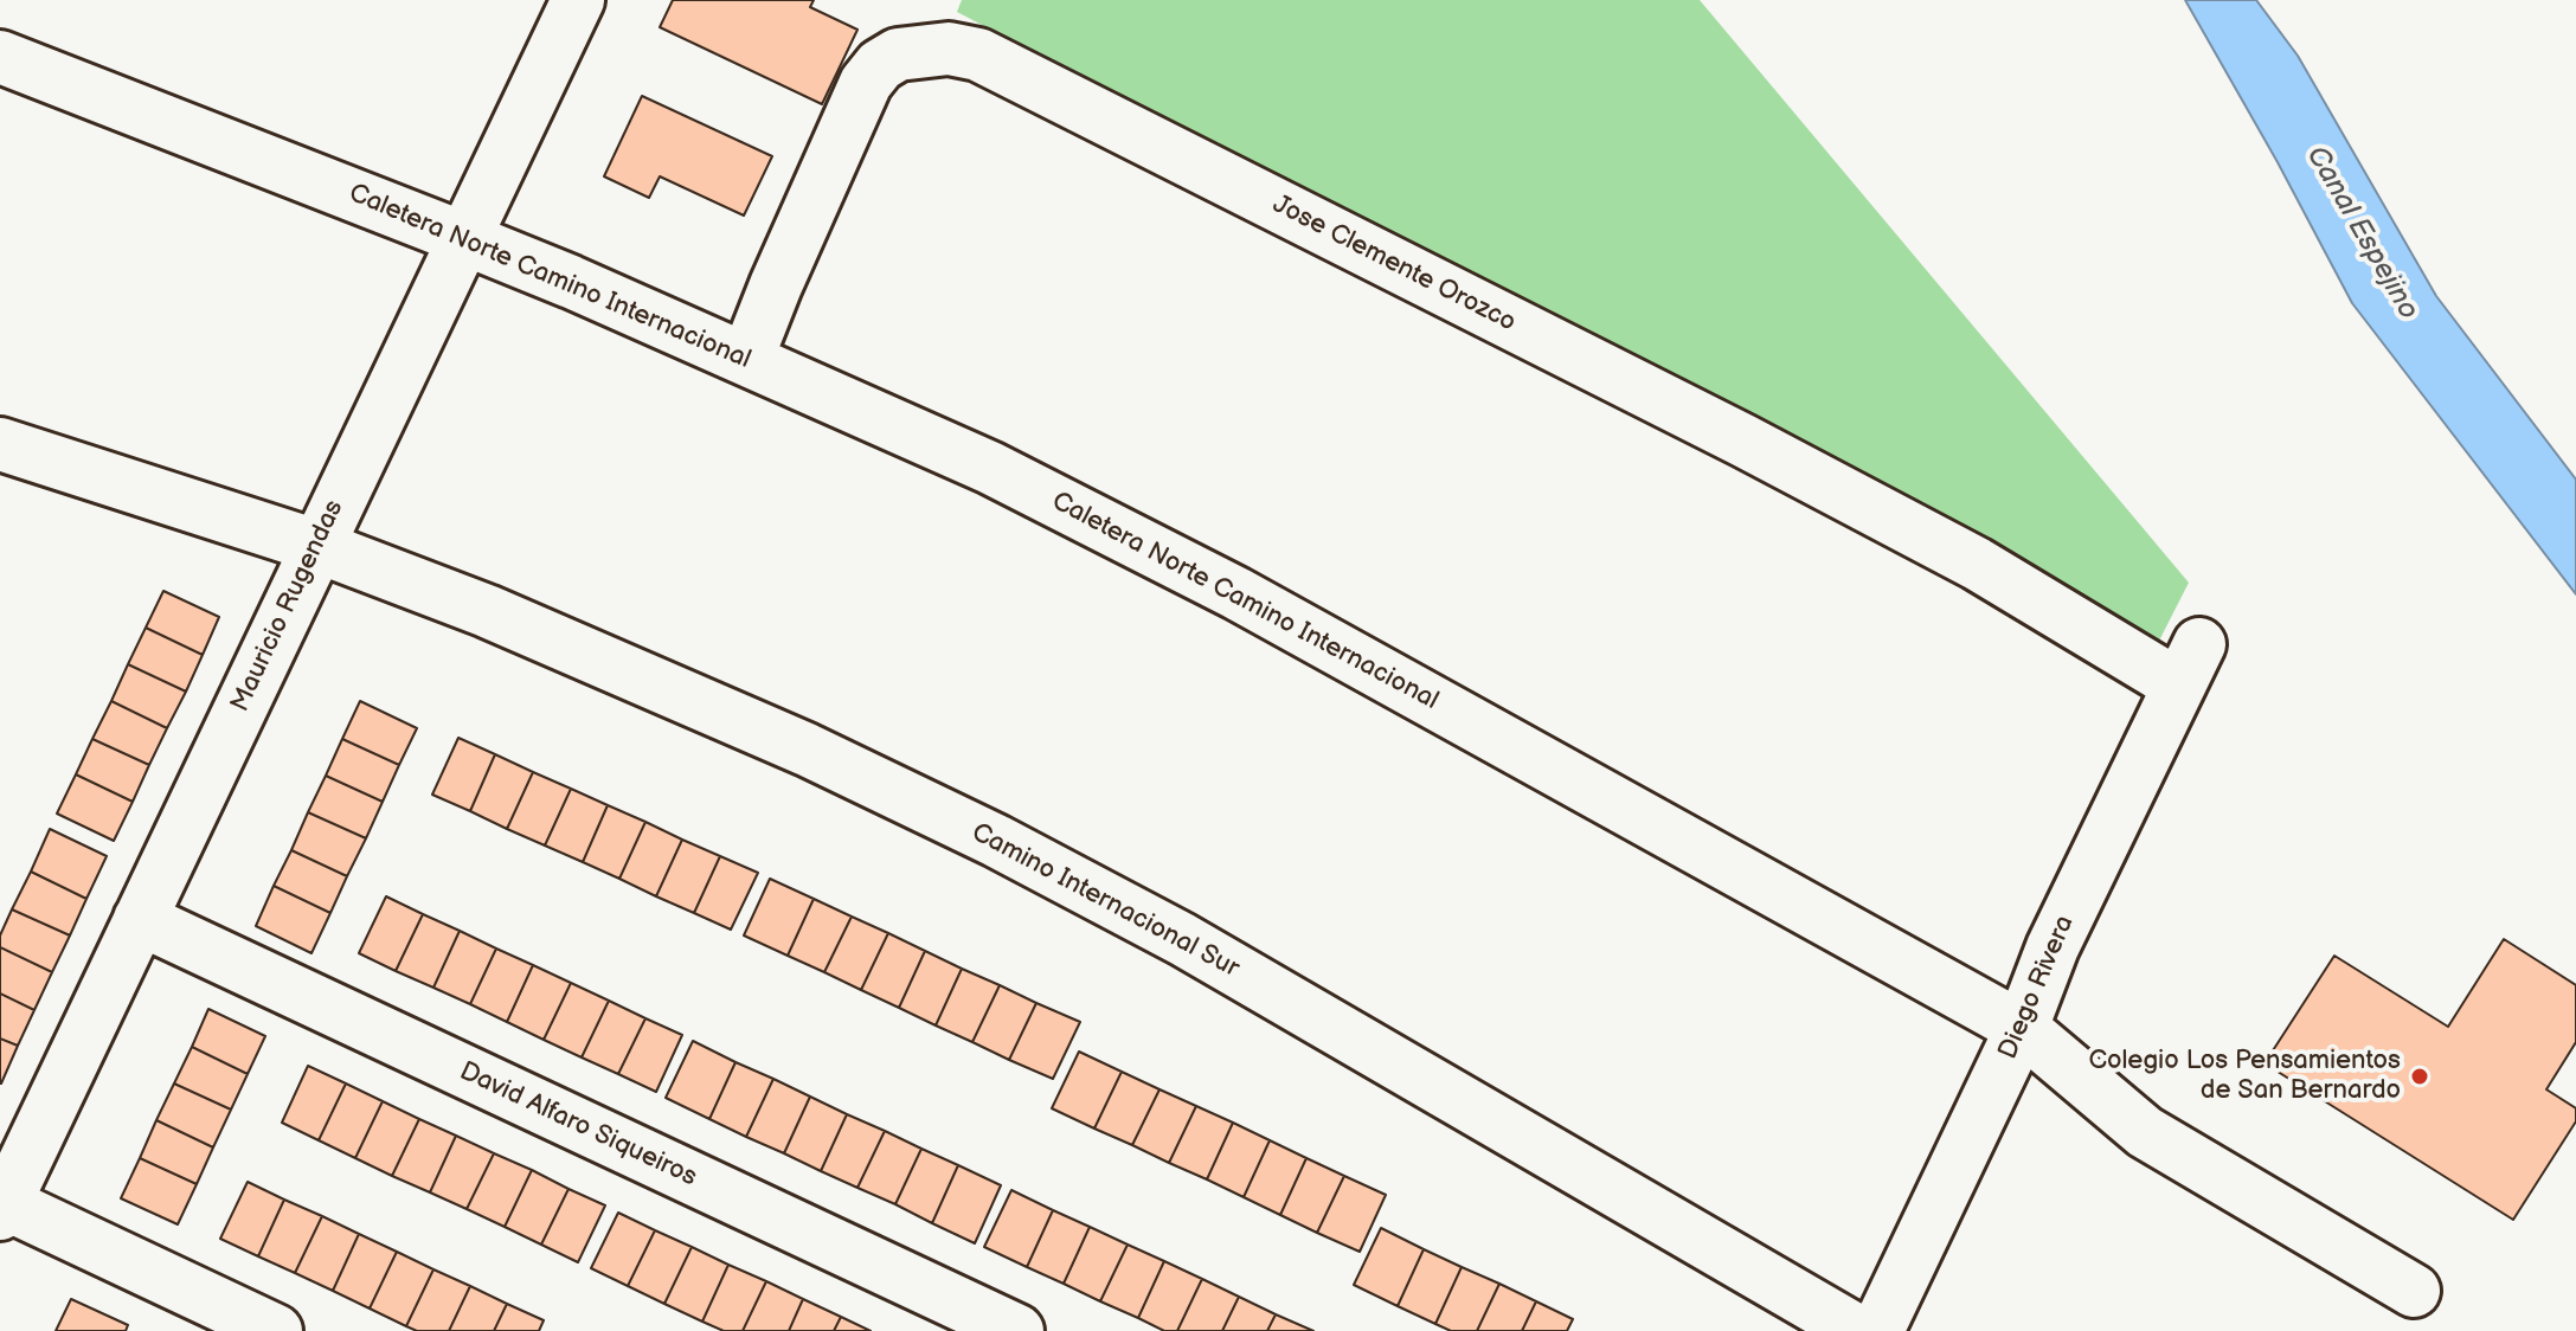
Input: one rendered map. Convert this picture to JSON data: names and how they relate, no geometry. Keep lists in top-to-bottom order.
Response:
{
  "streets": {
    "street": [
      "Jose Clemente Orozco",
      "Caletera Norte Camino Internacional",
      "Mauricio Rugendas",
      "Camino Internacional Sur",
      "Diego Rivera",
      "David Alfaro Siqueiros"
    ]
  },
  "crossings": [
    ["Jose Clemente Orozco", "Caletera Norte Camino Internacional"],
    ["Jose Clemente Orozco", "Diego Rivera"],
    ["Caletera Norte Camino Internacional", "Mauricio Rugendas"],
    ["Caletera Norte Camino Internacional", "Diego Rivera"],
    ["Mauricio Rugendas", "Camino Internacional Sur"],
    ["Mauricio Rugendas", "David Alfaro Siqueiros"]
  ],
  "water": ["Canal Espejino"],
  "places": ["Colegio Los Pensamientos de San Bernardo"]
}
